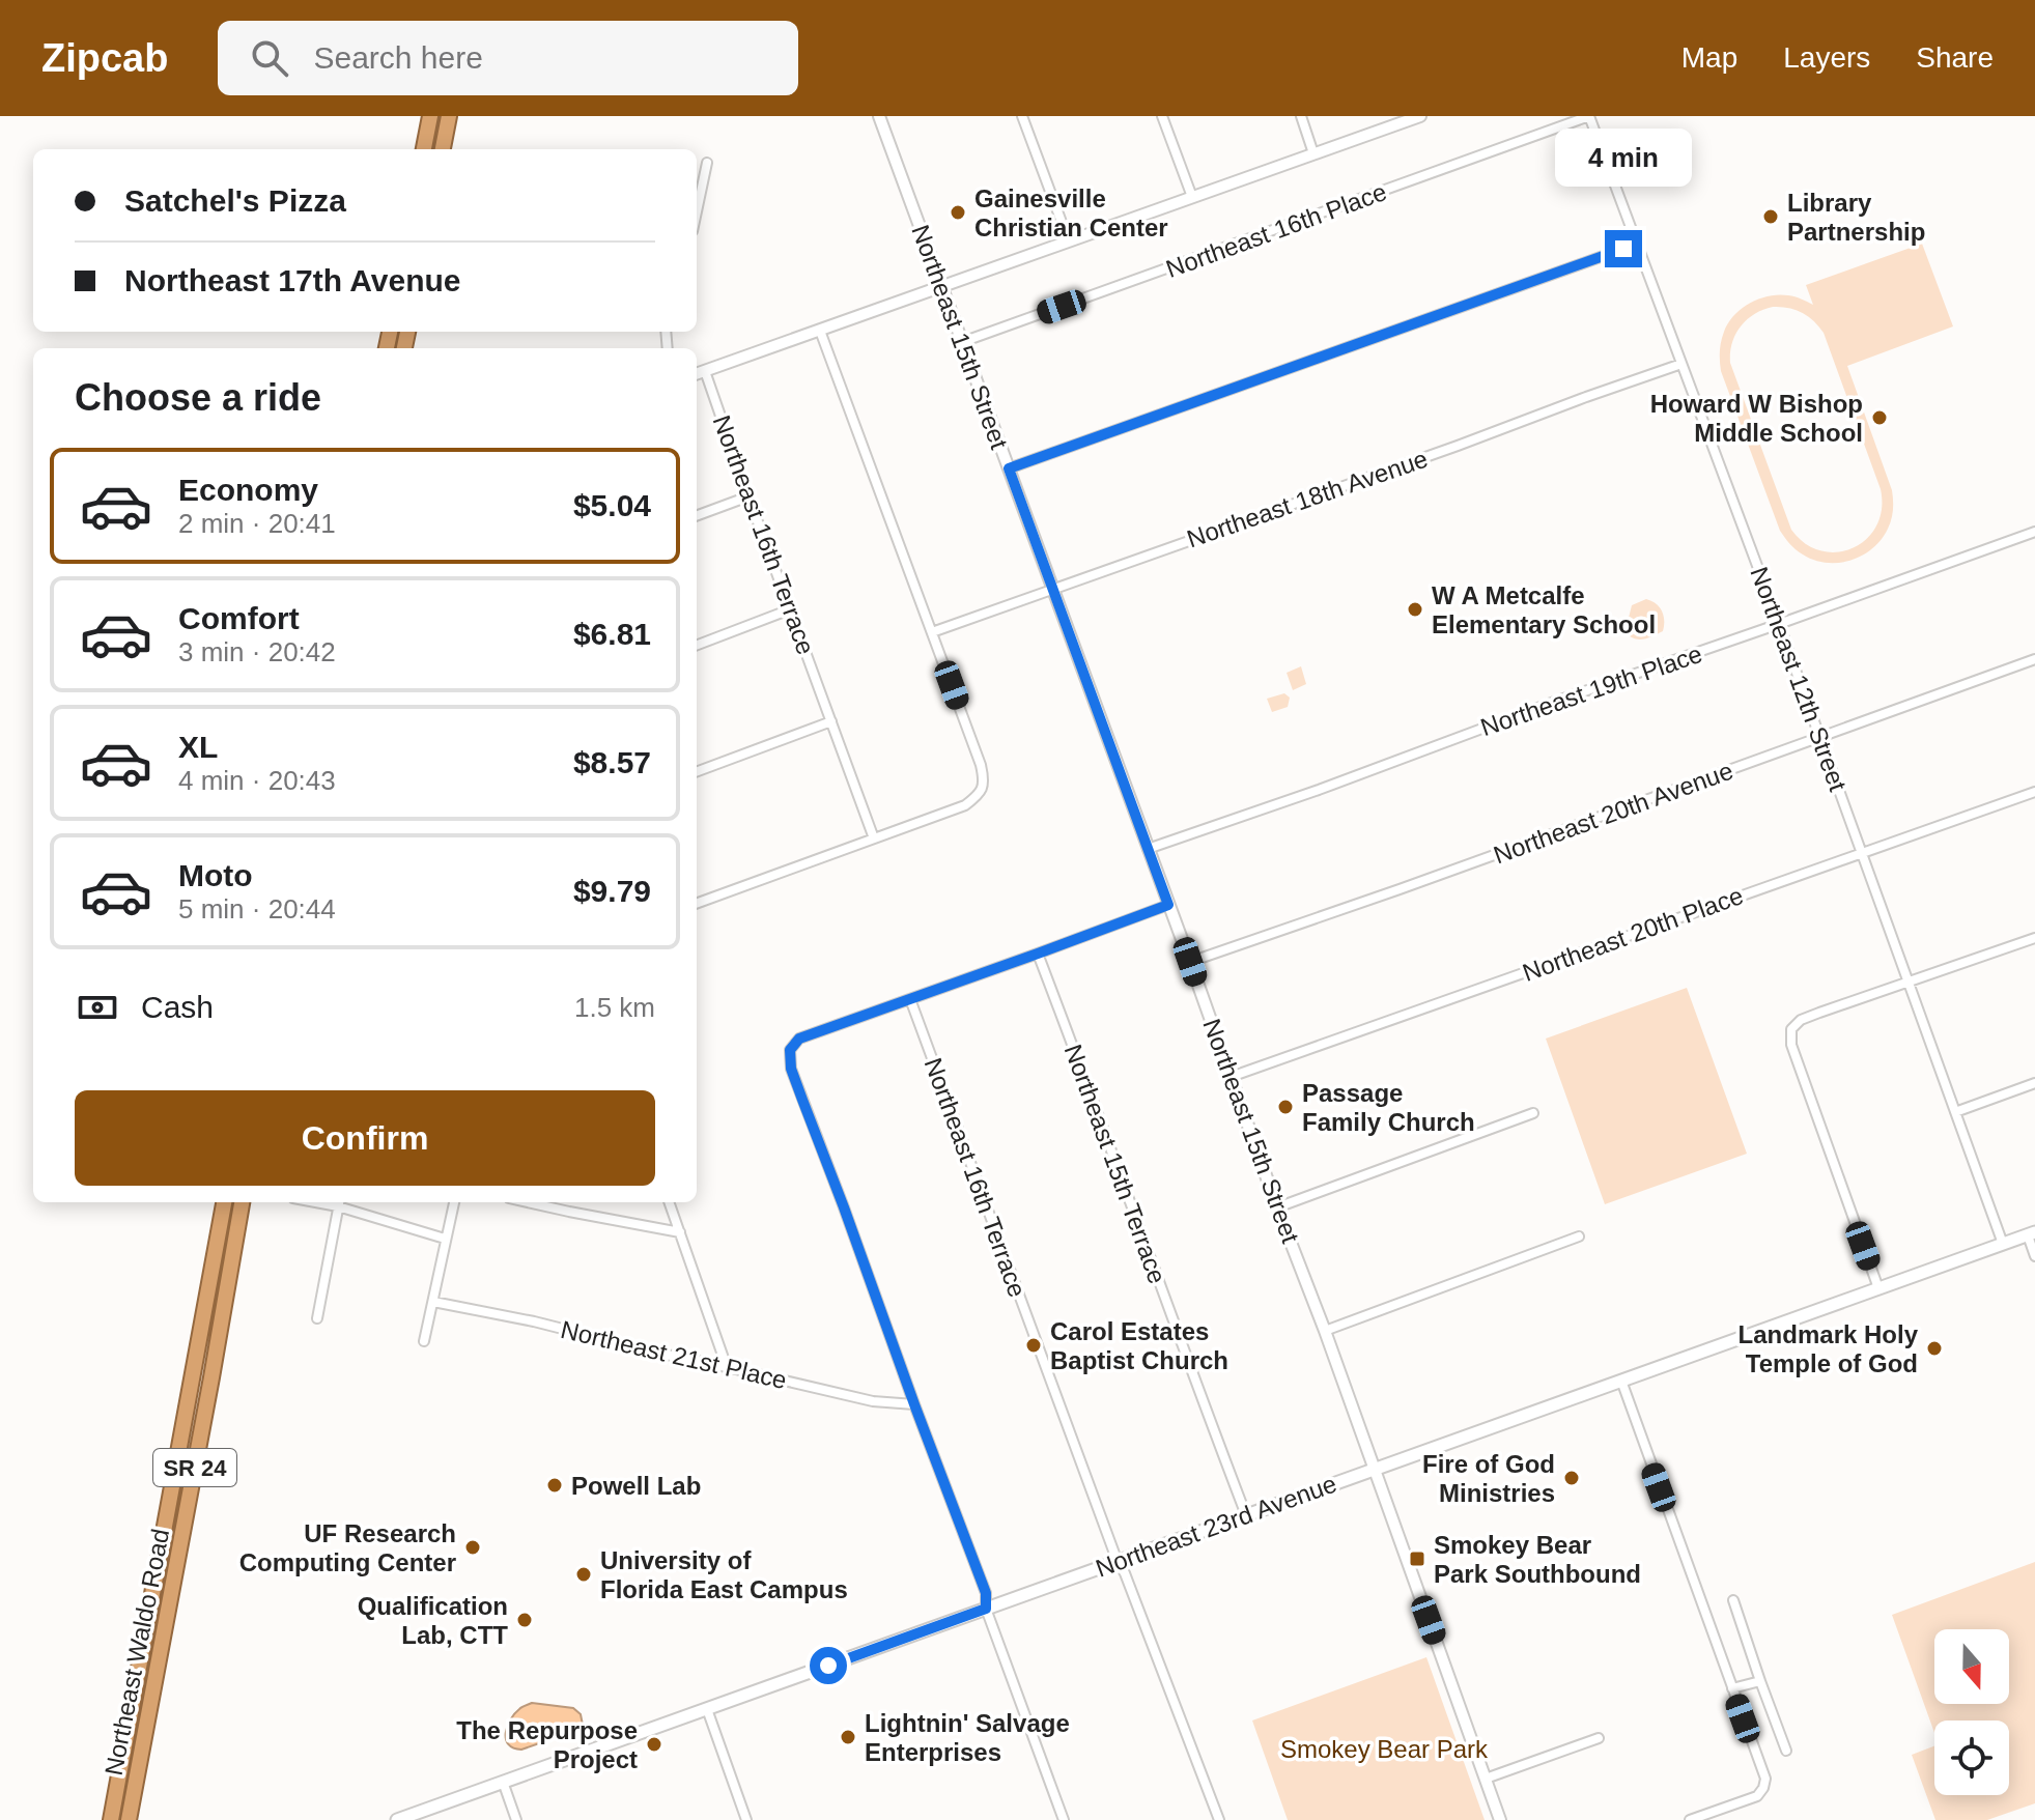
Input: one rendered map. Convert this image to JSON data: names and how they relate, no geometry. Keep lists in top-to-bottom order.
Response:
{
  "streets": {
    "highway": ["SR 24", "Northeast Waldo Road"],
    "main road": ["Northeast 23rd Avenue"],
    "street": [
      "Northeast 16th Place",
      "Northeast 15th Street",
      "Northeast 18th Avenue",
      "Northeast 16th Terrace",
      "Northeast 12th Street",
      "Northeast 19th Place",
      "Northeast 20th Avenue",
      "Northeast 20th Place",
      "Northeast 15th Terrace",
      "Northeast 21st Place"
    ]
  },
  "crossings": [
    ["Northeast 16th Place", "Northeast 15th Street"],
    ["Northeast 16th Place", "Northeast 12th Street"],
    ["Northeast 15th Street", "Northeast 18th Avenue"],
    ["Northeast 15th Street", "Northeast 19th Place"],
    ["Northeast 15th Street", "Northeast 20th Avenue"],
    ["Northeast 15th Street", "Northeast 20th Place"],
    ["Northeast 15th Street", "Northeast 23rd Avenue"],
    ["Northeast 18th Avenue", "Northeast 12th Street"],
    ["Northeast 16th Terrace", "Northeast 23rd Avenue"],
    ["Northeast 12th Street", "Northeast 19th Place"],
    ["Northeast 12th Street", "Northeast 20th Avenue"],
    ["Northeast 12th Street", "Northeast 20th Place"],
    ["Northeast 12th Street", "Northeast 23rd Avenue"],
    ["Northeast 15th Terrace", "Northeast 23rd Avenue"]
  ],
  "parks": ["Smokey Bear Park"],
  "places": {
    "other": [
      "Gainesville Christian Center",
      "Library Partnership",
      "Howard W Bishop Middle School",
      "W A Metcalfe Elementary School",
      "Passage Family Church",
      "Carol Estates Baptist Church",
      "Landmark Holy Temple of God",
      "Fire of God Ministries",
      "Powell Lab",
      "UF Research Computing Center",
      "University of Florida East Campus",
      "Qualification Lab, CTT",
      "Lightnin' Salvage Enterprises",
      "The Repurpose Project"
    ],
    "transit": ["Smokey Bear Park Southbound"]
  },
  "north": "bottom",
  "page": {
    "header": "Zipcab",
    "search": "Search here",
    "nav": ["Map", "Layers", "Share"],
    "bubble": "4 min",
    "banner": ["Satchel's Pizza", "Northeast 17th Avenue"],
    "heading": "Choose a ride",
    "list": [
      {
        "name": "Economy",
        "note": "2 min · 20:41",
        "value": "$5.04"
      },
      {
        "name": "Comfort",
        "note": "3 min · 20:42",
        "value": "$6.81"
      },
      {
        "name": "XL",
        "note": "4 min · 20:43",
        "value": "$8.57"
      },
      {
        "name": "Moto",
        "note": "5 min · 20:44",
        "value": "$9.79"
      }
    ],
    "pay": ["Cash", "1.5 km"],
    "buttons": "Confirm"
  }
}
